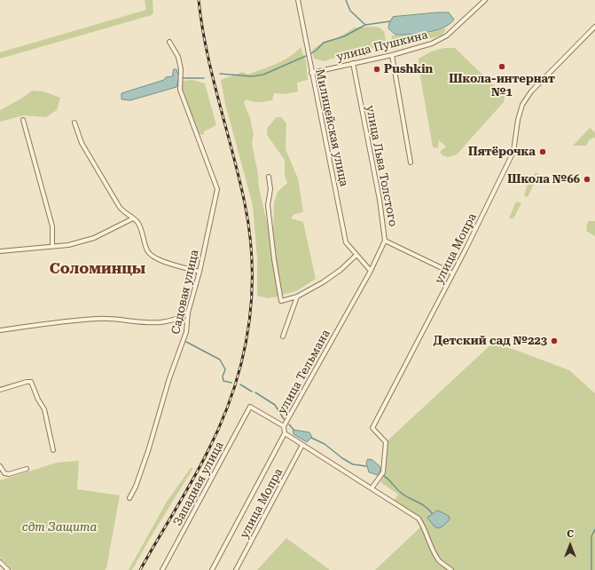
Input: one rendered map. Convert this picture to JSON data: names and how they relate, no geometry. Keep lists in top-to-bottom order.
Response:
{
  "streets": {
    "street": [
      "улица Пушкина",
      "Милицейская улица",
      "улица Льва Толстого",
      "улица Мопра",
      "Садовая улица",
      "улица Тельмана",
      "Западная улица"
    ]
  },
  "crossings": [
    ["улица Пушкина", "Милицейская улица"],
    ["улица Пушкина", "улица Льва Толстого"],
    ["Милицейская улица", "улица Тельмана"],
    ["улица Льва Толстого", "улица Мопра"],
    ["улица Льва Толстого", "улица Тельмана"],
    ["улица Тельмана", "Западная улица"]
  ],
  "districts": ["Соломинцы"],
  "parks": ["сдт Защита"],
  "places": [
    "Школа-интернат №1",
    "Pushkin",
    "Пятёрочка",
    "Школа №66",
    "Детский сад №223"
  ],
  "north": "top"
}
